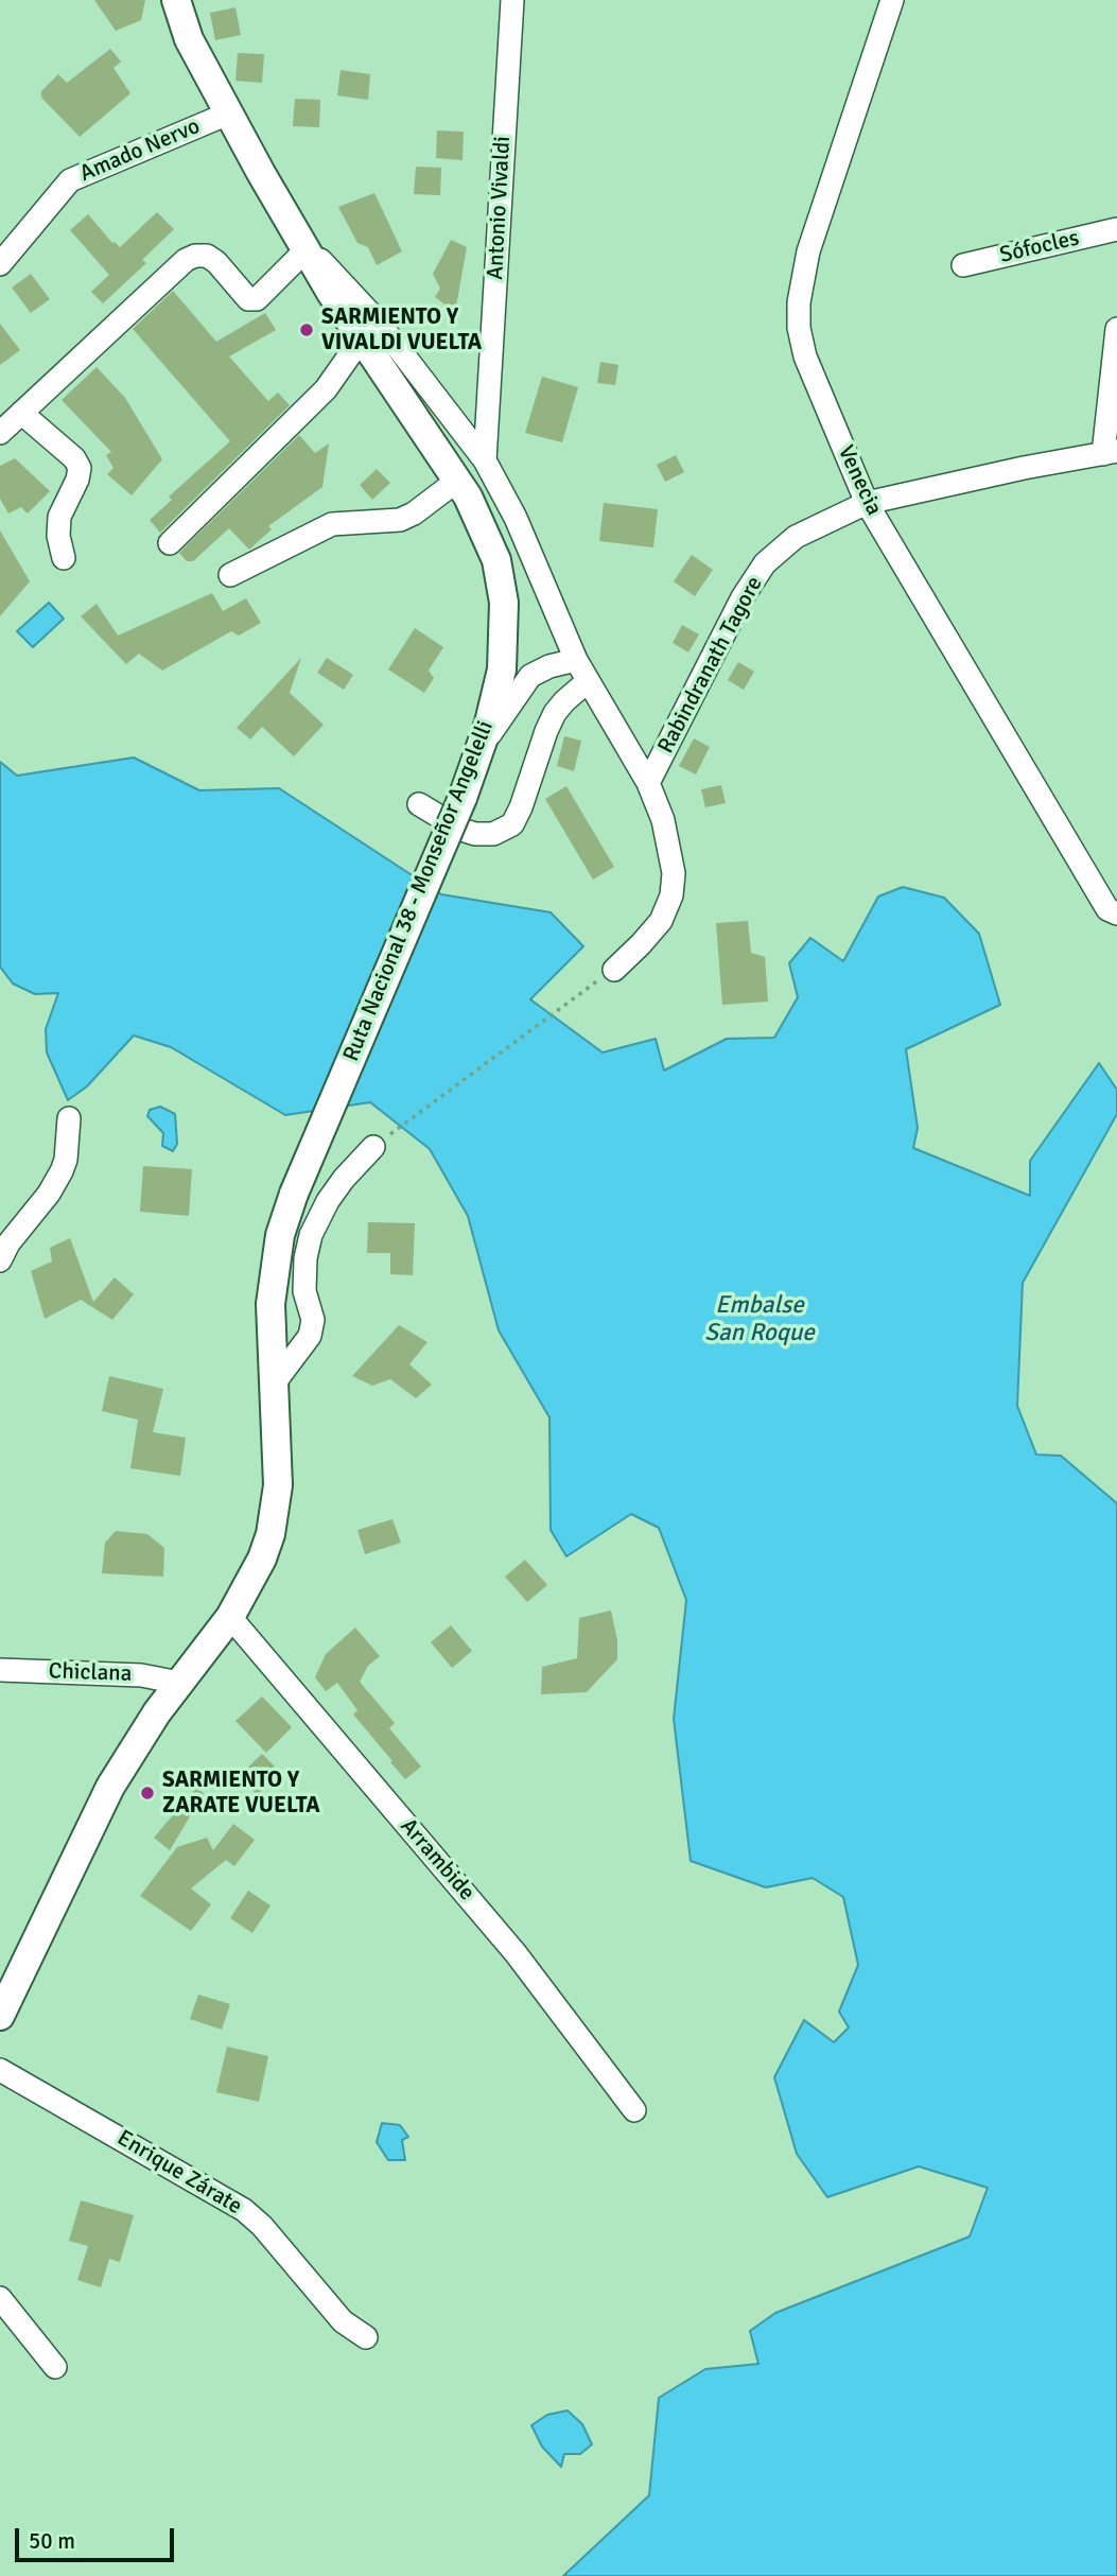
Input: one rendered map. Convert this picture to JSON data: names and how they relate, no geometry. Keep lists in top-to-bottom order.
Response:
{
  "streets": {
    "main road": ["Ruta Nacional 38 - Monseñor Angelelli"],
    "street": [
      "Amado Nervo",
      "Antonio Vivaldi",
      "Sófocles",
      "Venecia",
      "Rabindranath Tagore",
      "Chiclana",
      "Arrambide",
      "Enrique Zárate"
    ]
  },
  "crossings": [
    ["Amado Nervo", "Ruta Nacional 38 - Monseñor Angelelli"],
    ["Venecia", "Rabindranath Tagore"],
    ["Ruta Nacional 38 - Monseñor Angelelli", "Chiclana"],
    ["Ruta Nacional 38 - Monseñor Angelelli", "Arrambide"]
  ],
  "water": ["Embalse San Roque"],
  "places": ["SARMIENTO Y VIVALDI VUELTA", "SARMIENTO Y ZARATE VUELTA"],
  "scale_bar": "50 m"
}
